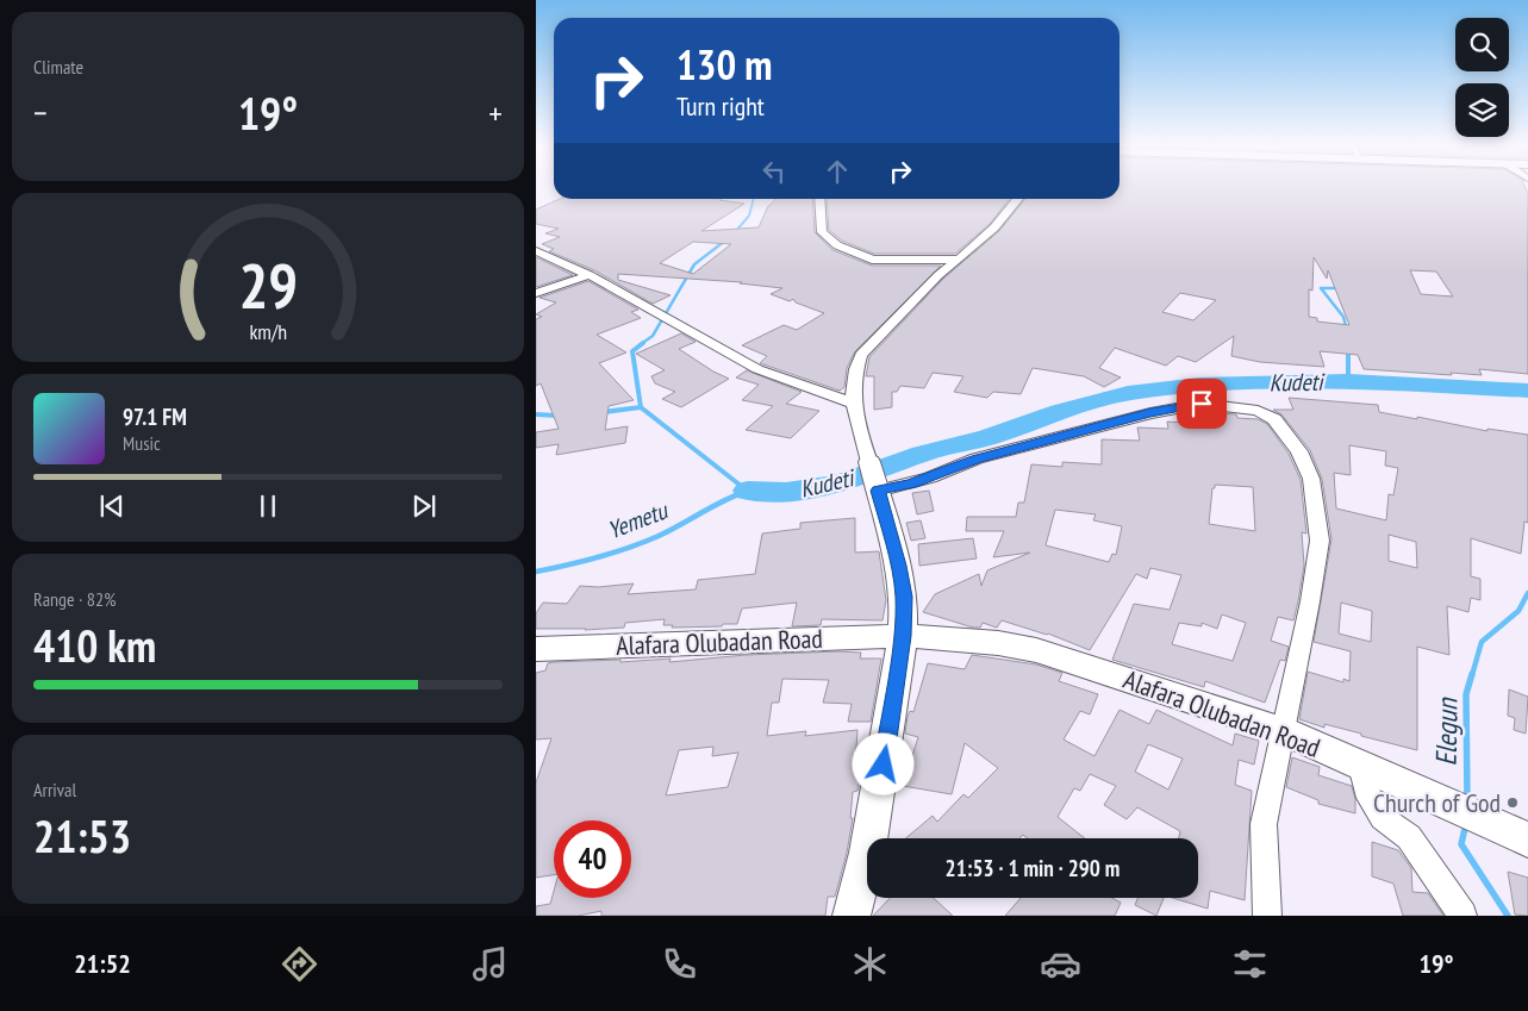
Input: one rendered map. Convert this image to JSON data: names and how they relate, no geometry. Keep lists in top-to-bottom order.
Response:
{
  "streets": {
    "street": ["Alafara Olubadan Road"]
  },
  "water": ["Kudeti", "Yemetu", "Elegun"],
  "places": ["Church of God"],
  "page": {
    "tile": [
      "Climate",
      ["Range · 82%", "410 km"],
      ["Arrival", "21:53"]
    ],
    "turn": ["130 m", "Turn right"],
    "heat": ["−", "19°", "+"],
    "song": ["97.1 FM", "Music"],
    "limit": "40",
    "trip": "21:53 · 1 min · 290 m",
    "tabs": ["21:52", "19°"],
    "gauge": ["29", "km/h"]
  }
}
